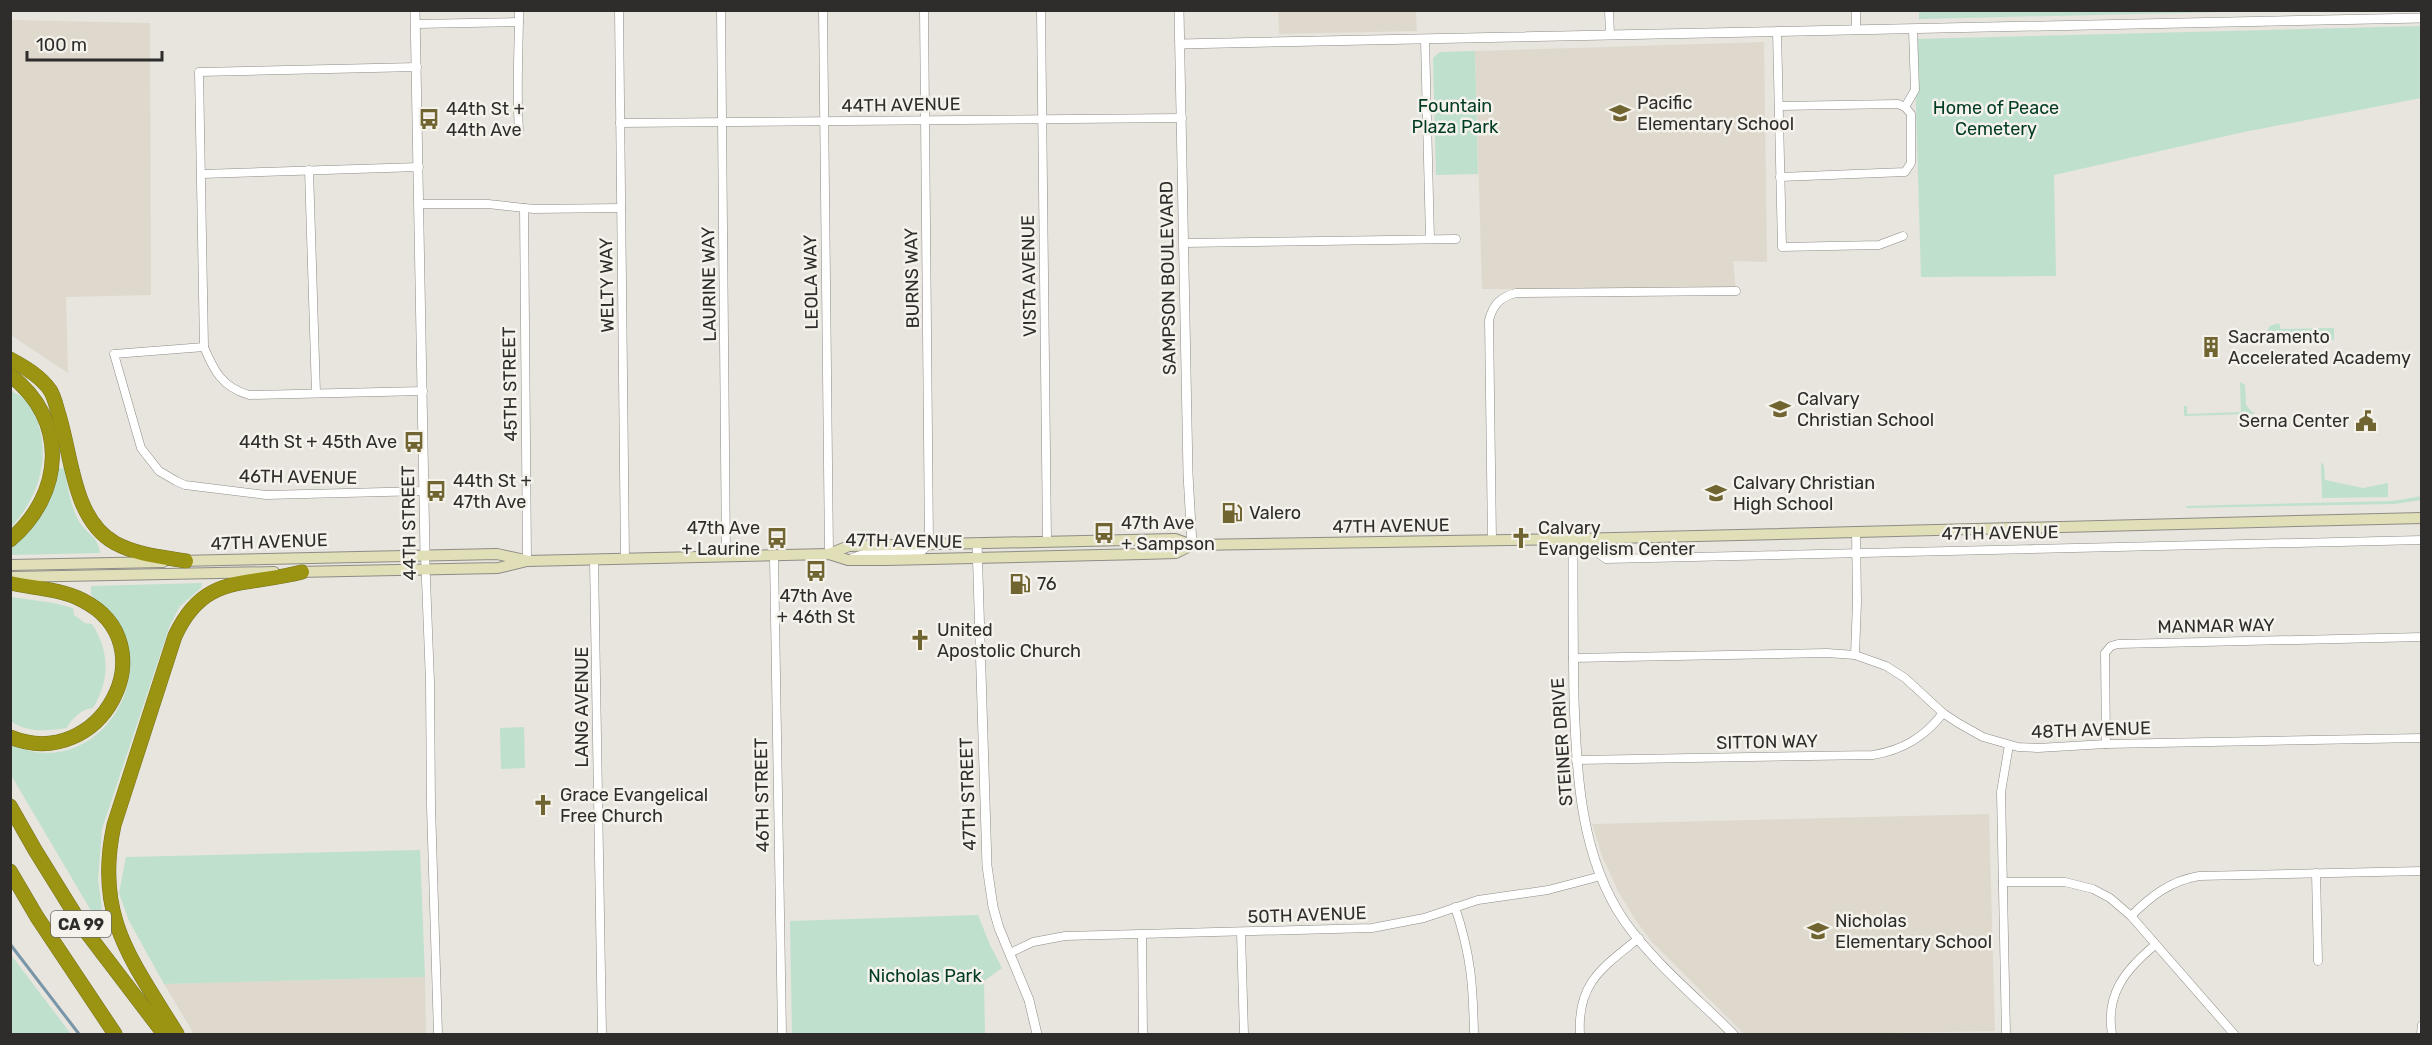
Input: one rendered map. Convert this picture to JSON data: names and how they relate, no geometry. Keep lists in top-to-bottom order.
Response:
{
  "streets": {
    "highway": ["CA 99"],
    "main road": ["47TH AVENUE"],
    "street": [
      "44TH AVENUE",
      "VISTA AVENUE",
      "BURNS WAY",
      "SAMPSON BOULEVARD",
      "LEOLA WAY",
      "LAURINE WAY",
      "WELTY WAY",
      "45TH STREET",
      "46TH AVENUE",
      "44TH STREET",
      "MANMAR WAY",
      "LANG AVENUE",
      "48TH AVENUE",
      "STEINER DRIVE",
      "SITTON WAY",
      "47TH STREET",
      "46TH STREET",
      "50TH AVENUE"
    ]
  },
  "crossings": [
    ["44TH AVENUE", "VISTA AVENUE"],
    ["44TH AVENUE", "BURNS WAY"],
    ["44TH AVENUE", "SAMPSON BOULEVARD"],
    ["44TH AVENUE", "LEOLA WAY"],
    ["44TH AVENUE", "LAURINE WAY"],
    ["44TH AVENUE", "WELTY WAY"],
    ["VISTA AVENUE", "47TH AVENUE"],
    ["BURNS WAY", "47TH AVENUE"],
    ["SAMPSON BOULEVARD", "47TH AVENUE"],
    ["LEOLA WAY", "47TH AVENUE"],
    ["LAURINE WAY", "47TH AVENUE"],
    ["WELTY WAY", "47TH AVENUE"],
    ["45TH STREET", "47TH AVENUE"],
    ["46TH AVENUE", "44TH STREET"],
    ["44TH STREET", "47TH AVENUE"],
    ["47TH AVENUE", "LANG AVENUE"],
    ["47TH AVENUE", "STEINER DRIVE"],
    ["47TH AVENUE", "47TH STREET"],
    ["47TH AVENUE", "46TH STREET"],
    ["MANMAR WAY", "48TH AVENUE"],
    ["48TH AVENUE", "STEINER DRIVE"],
    ["48TH AVENUE", "SITTON WAY"],
    ["STEINER DRIVE", "SITTON WAY"],
    ["STEINER DRIVE", "50TH AVENUE"],
    ["47TH STREET", "50TH AVENUE"]
  ],
  "parks": ["Fountain Plaza Park", "Home of Peace Cemetery", "Nicholas Park"],
  "places": {
    "school or university": [
      "Pacific Elementary School",
      "Calvary Christian School",
      "Calvary Christian High School",
      "Nicholas Elementary School"
    ],
    "bus stop": [
      "44th St + 44th Ave",
      "44th St + 45th Ave",
      "44th St + 47th Ave",
      "47th Ave + Sampson",
      "47th Ave + Laurine",
      "47th Ave + 46th St"
    ],
    "building": ["Sacramento Accelerated Academy"],
    "public building": ["Serna Center"],
    "fuel station": ["Valero", "76"],
    "church": ["Calvary Evangelism Center", "United Apostolic Church", "Grace Evangelical Free Church"]
  },
  "scale_bar": "100 m"
}
